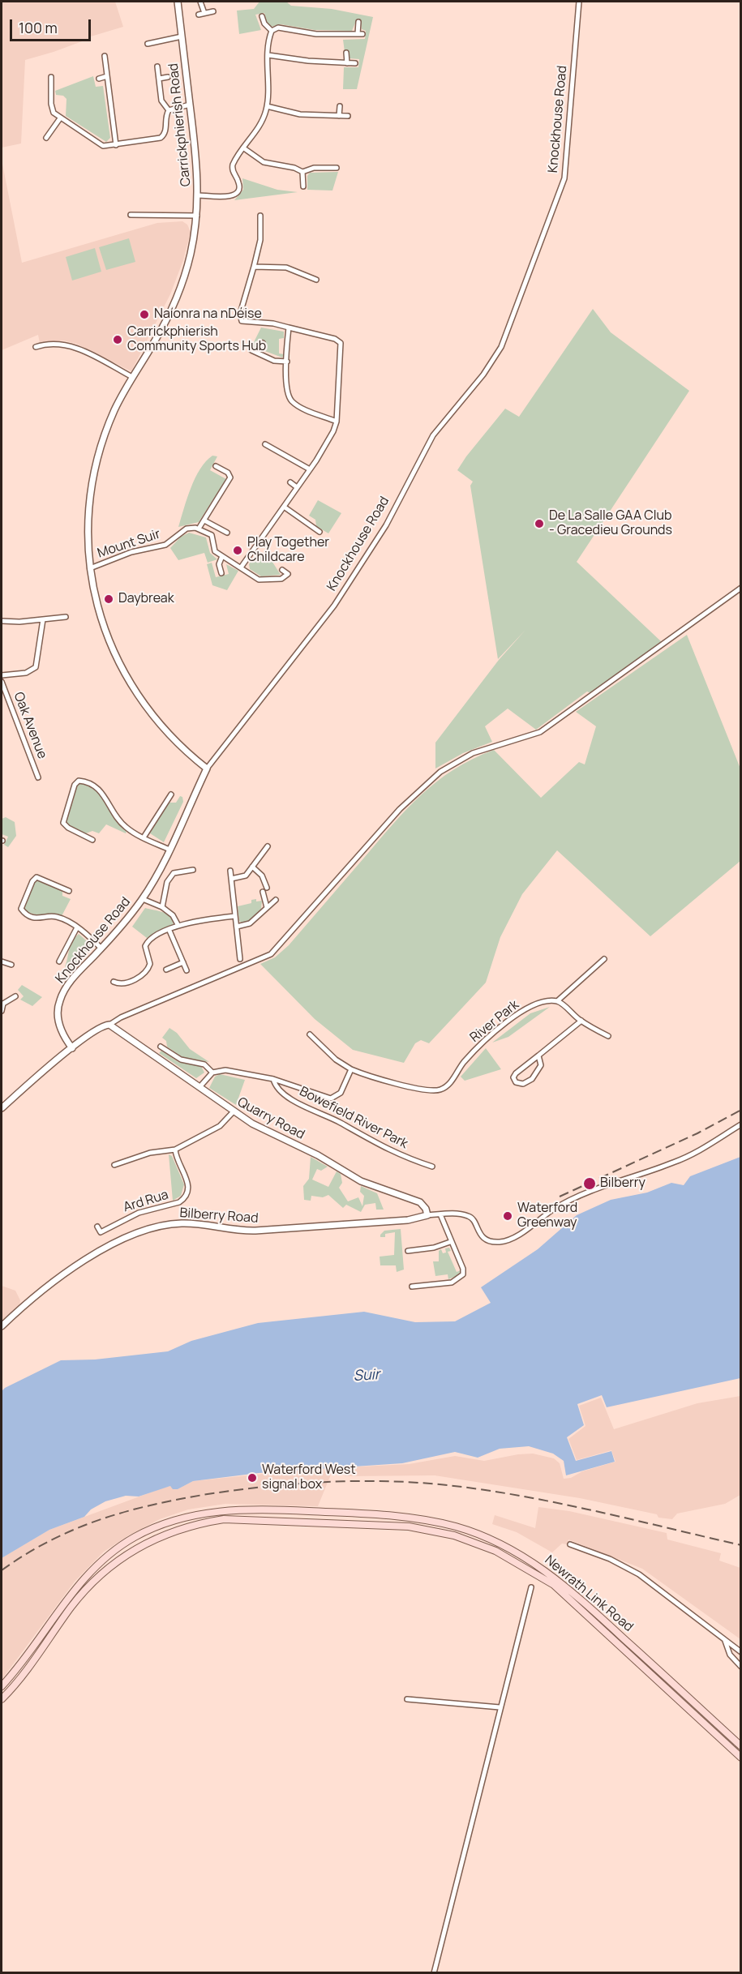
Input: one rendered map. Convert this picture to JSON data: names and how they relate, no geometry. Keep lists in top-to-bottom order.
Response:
{
  "streets": {
    "main road": ["Newrath Link Road"],
    "street": [
      "Knockhouse Road",
      "Carrickphierish Road",
      "Mount Suir",
      "Oak Avenue",
      "River Park",
      "Bowefield River Park",
      "Quarry Road",
      "Ard Rua",
      "Bilberry Road"
    ]
  },
  "crossings": [
    ["Knockhouse Road", "Carrickphierish Road"],
    ["Carrickphierish Road", "Mount Suir"],
    ["River Park", "Bowefield River Park"],
    ["Quarry Road", "Bilberry Road"]
  ],
  "water": ["Suir"],
  "places": [
    "Naíonra na nDéise",
    "Carrickphierish Community Sports Hub",
    "De La Salle GAA Club - Gracedieu Grounds",
    "Play Together Childcare",
    "Daybreak",
    "Bilberry",
    "Waterford Greenway",
    "Waterford West signal box"
  ],
  "scale_bar": "100 m"
}
